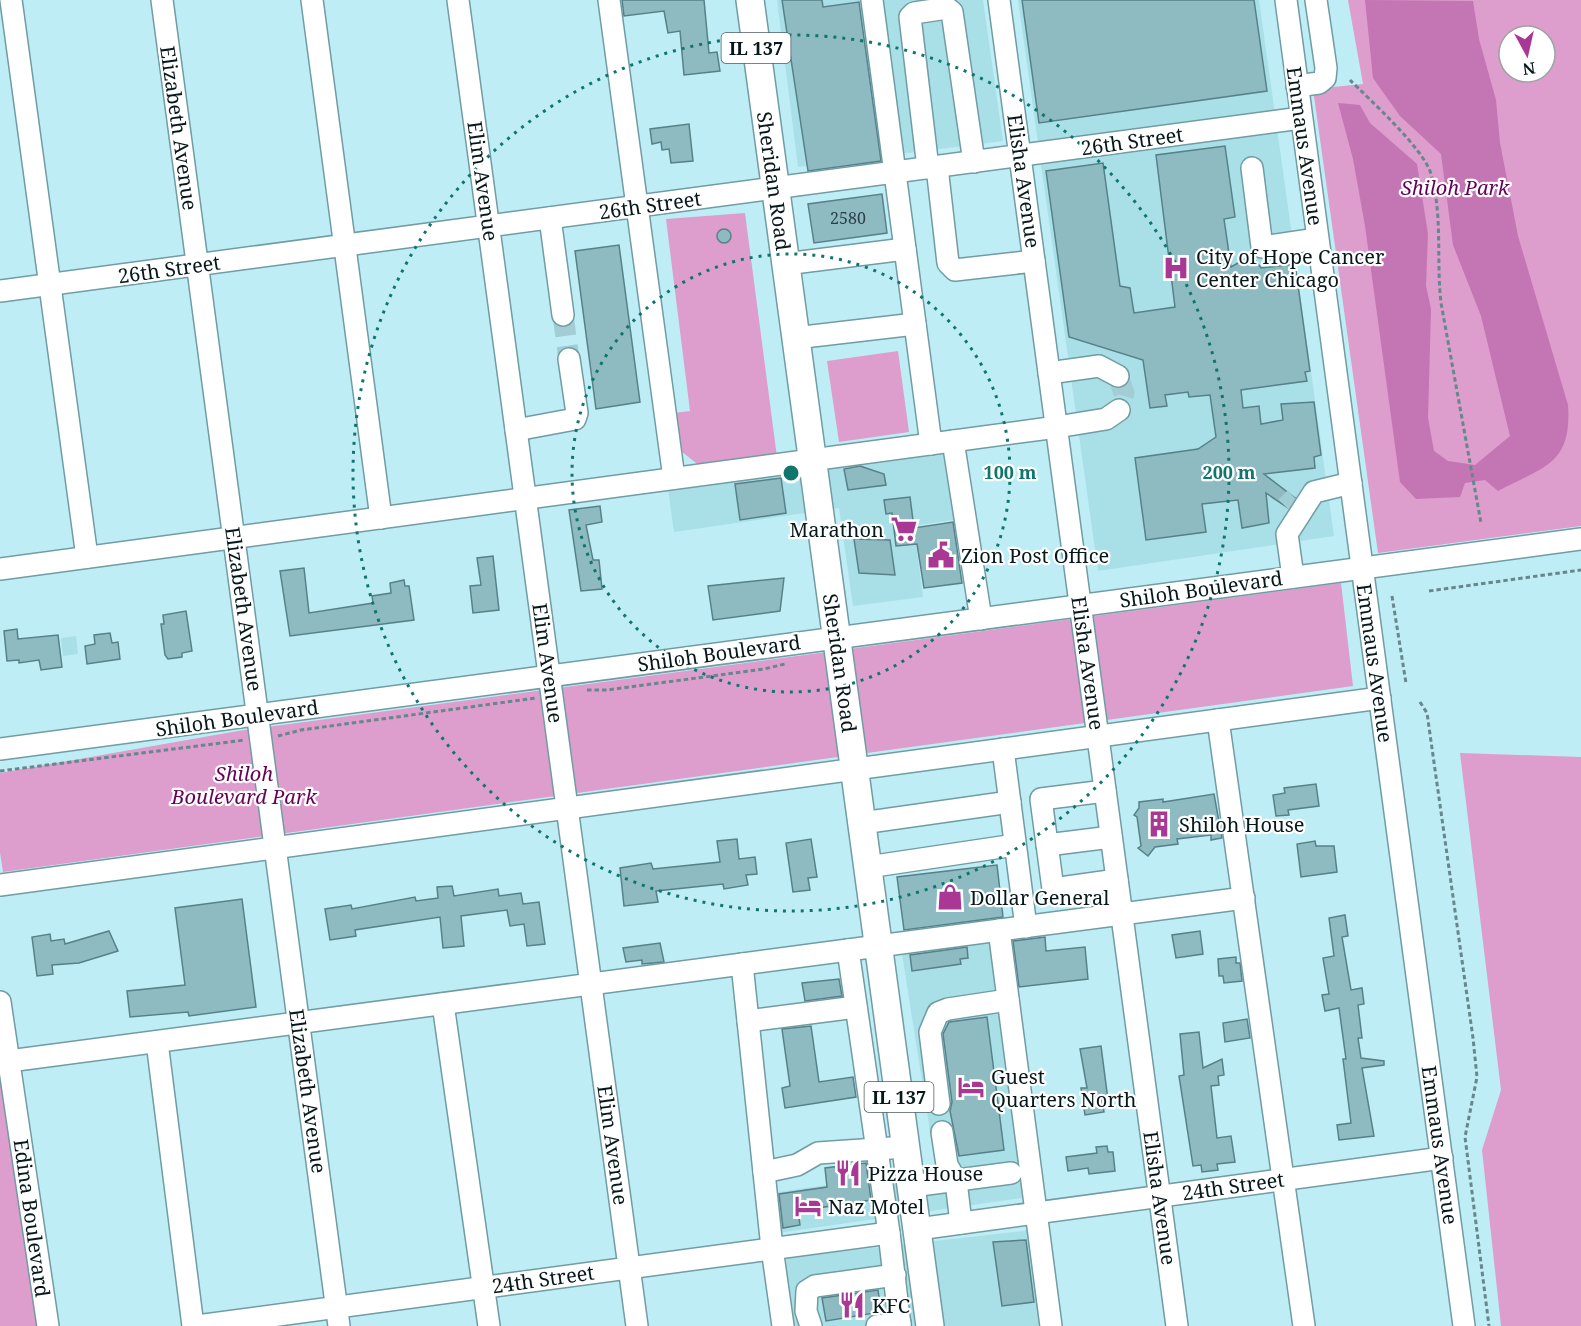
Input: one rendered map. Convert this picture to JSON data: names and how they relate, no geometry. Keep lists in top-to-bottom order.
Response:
{
  "streets": {
    "main road": ["IL 137", "Sheridan Road"],
    "street": [
      "Elizabeth Avenue",
      "26th Street",
      "Emmaus Avenue",
      "Elim Avenue",
      "Elisha Avenue",
      "Shiloh Boulevard",
      "24th Street",
      "Edina Boulevard"
    ]
  },
  "crossings": [
    ["Elizabeth Avenue", "26th Street"],
    ["Elizabeth Avenue", "Shiloh Boulevard"],
    ["Elizabeth Avenue", "24th Street"],
    ["26th Street", "Emmaus Avenue"],
    ["26th Street", "Elim Avenue"],
    ["26th Street", "Sheridan Road"],
    ["26th Street", "Elisha Avenue"],
    ["Emmaus Avenue", "Shiloh Boulevard"],
    ["Emmaus Avenue", "24th Street"],
    ["Elim Avenue", "Shiloh Boulevard"],
    ["Elim Avenue", "24th Street"],
    ["Sheridan Road", "Shiloh Boulevard"],
    ["Sheridan Road", "24th Street"],
    ["Elisha Avenue", "Shiloh Boulevard"],
    ["Elisha Avenue", "24th Street"]
  ],
  "parks": ["Shiloh Park", "Shiloh Boulevard Park"],
  "places": {
    "hospital": ["City of Hope Cancer Center Chicago"],
    "supermarket": ["Marathon"],
    "public building": ["Zion Post Office"],
    "building": ["Shiloh House"],
    "shop": ["Dollar General"],
    "hotel": ["Guest Quarters North", "Naz Motel"],
    "restaurant": ["Pizza House", "KFC"]
  },
  "house_numbers": ["2580"],
  "north": "bottom",
  "rings": ["100 m", "200 m"]
}
